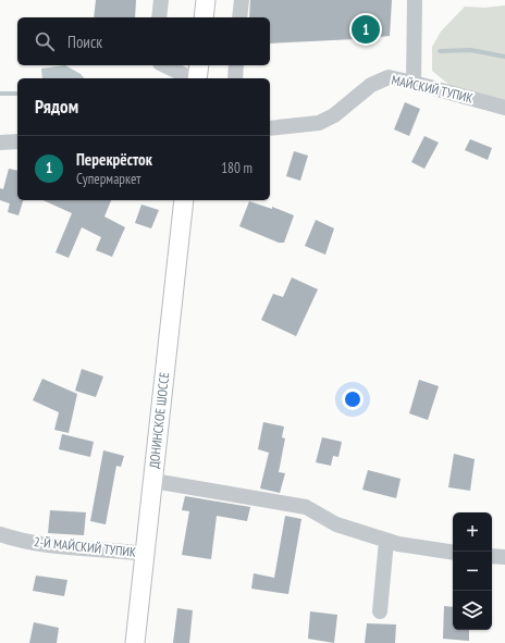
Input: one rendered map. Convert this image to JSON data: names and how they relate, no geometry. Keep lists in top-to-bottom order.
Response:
{
  "streets": {
    "main road": ["ДОНИНСКОЕ ШОССЕ"],
    "street": ["МАЙСКИЙ ТУПИК", "2-Й МАЙСКИЙ ТУПИК"]
  },
  "crossings": [
    ["ДОНИНСКОЕ ШОССЕ", "2-Й МАЙСКИЙ ТУПИК"]
  ],
  "page": {
    "pins": "1",
    "search": "Поиск",
    "heading": "Рядом",
    "list": [
      {
        "mark": "1",
        "name": "Перекрёсток",
        "note": "Супермаркет",
        "value": "180 m"
      }
    ],
    "map_buttons": ["+", "−"]
  }
}
